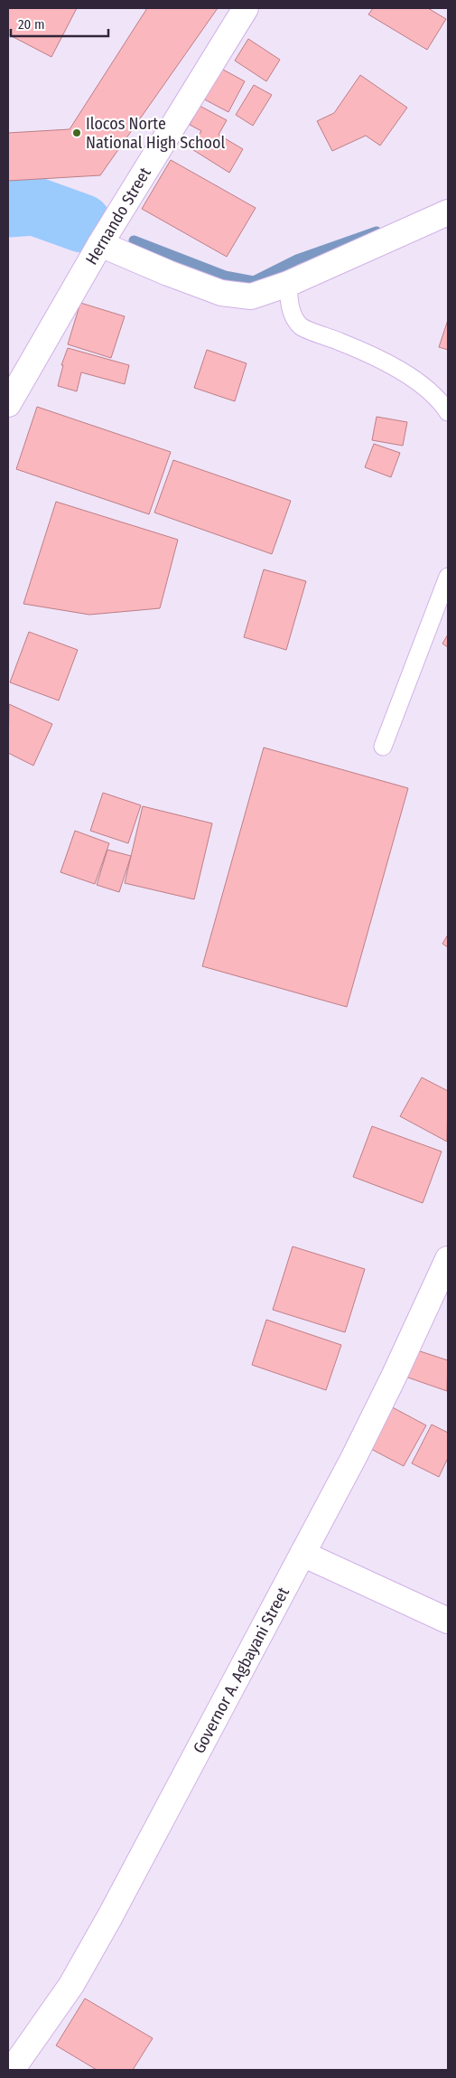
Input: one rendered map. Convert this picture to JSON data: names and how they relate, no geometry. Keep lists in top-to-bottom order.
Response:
{
  "streets": {
    "street": ["Hernando Street", "Governor A. Agbayani Street"]
  },
  "places": ["Ilocos Norte National High School"],
  "scale_bar": "20 m"
}
